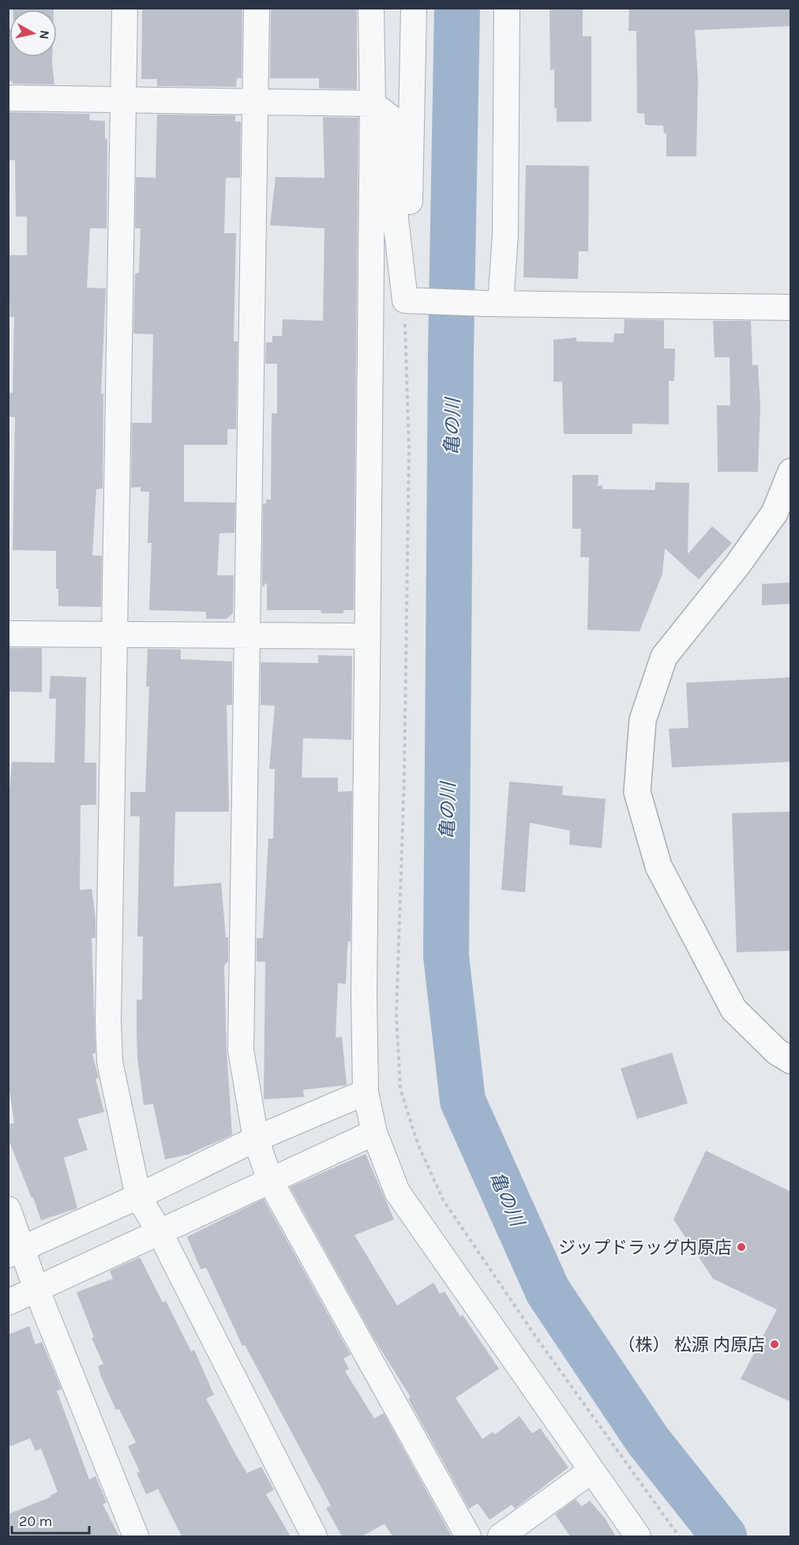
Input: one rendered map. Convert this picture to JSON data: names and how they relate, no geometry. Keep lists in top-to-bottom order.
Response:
{
  "water": ["亀の川"],
  "places": ["ジップドラッグ内原店", "（株） 松源 内原店"],
  "scale_bar": "20 m",
  "north": "right"
}
